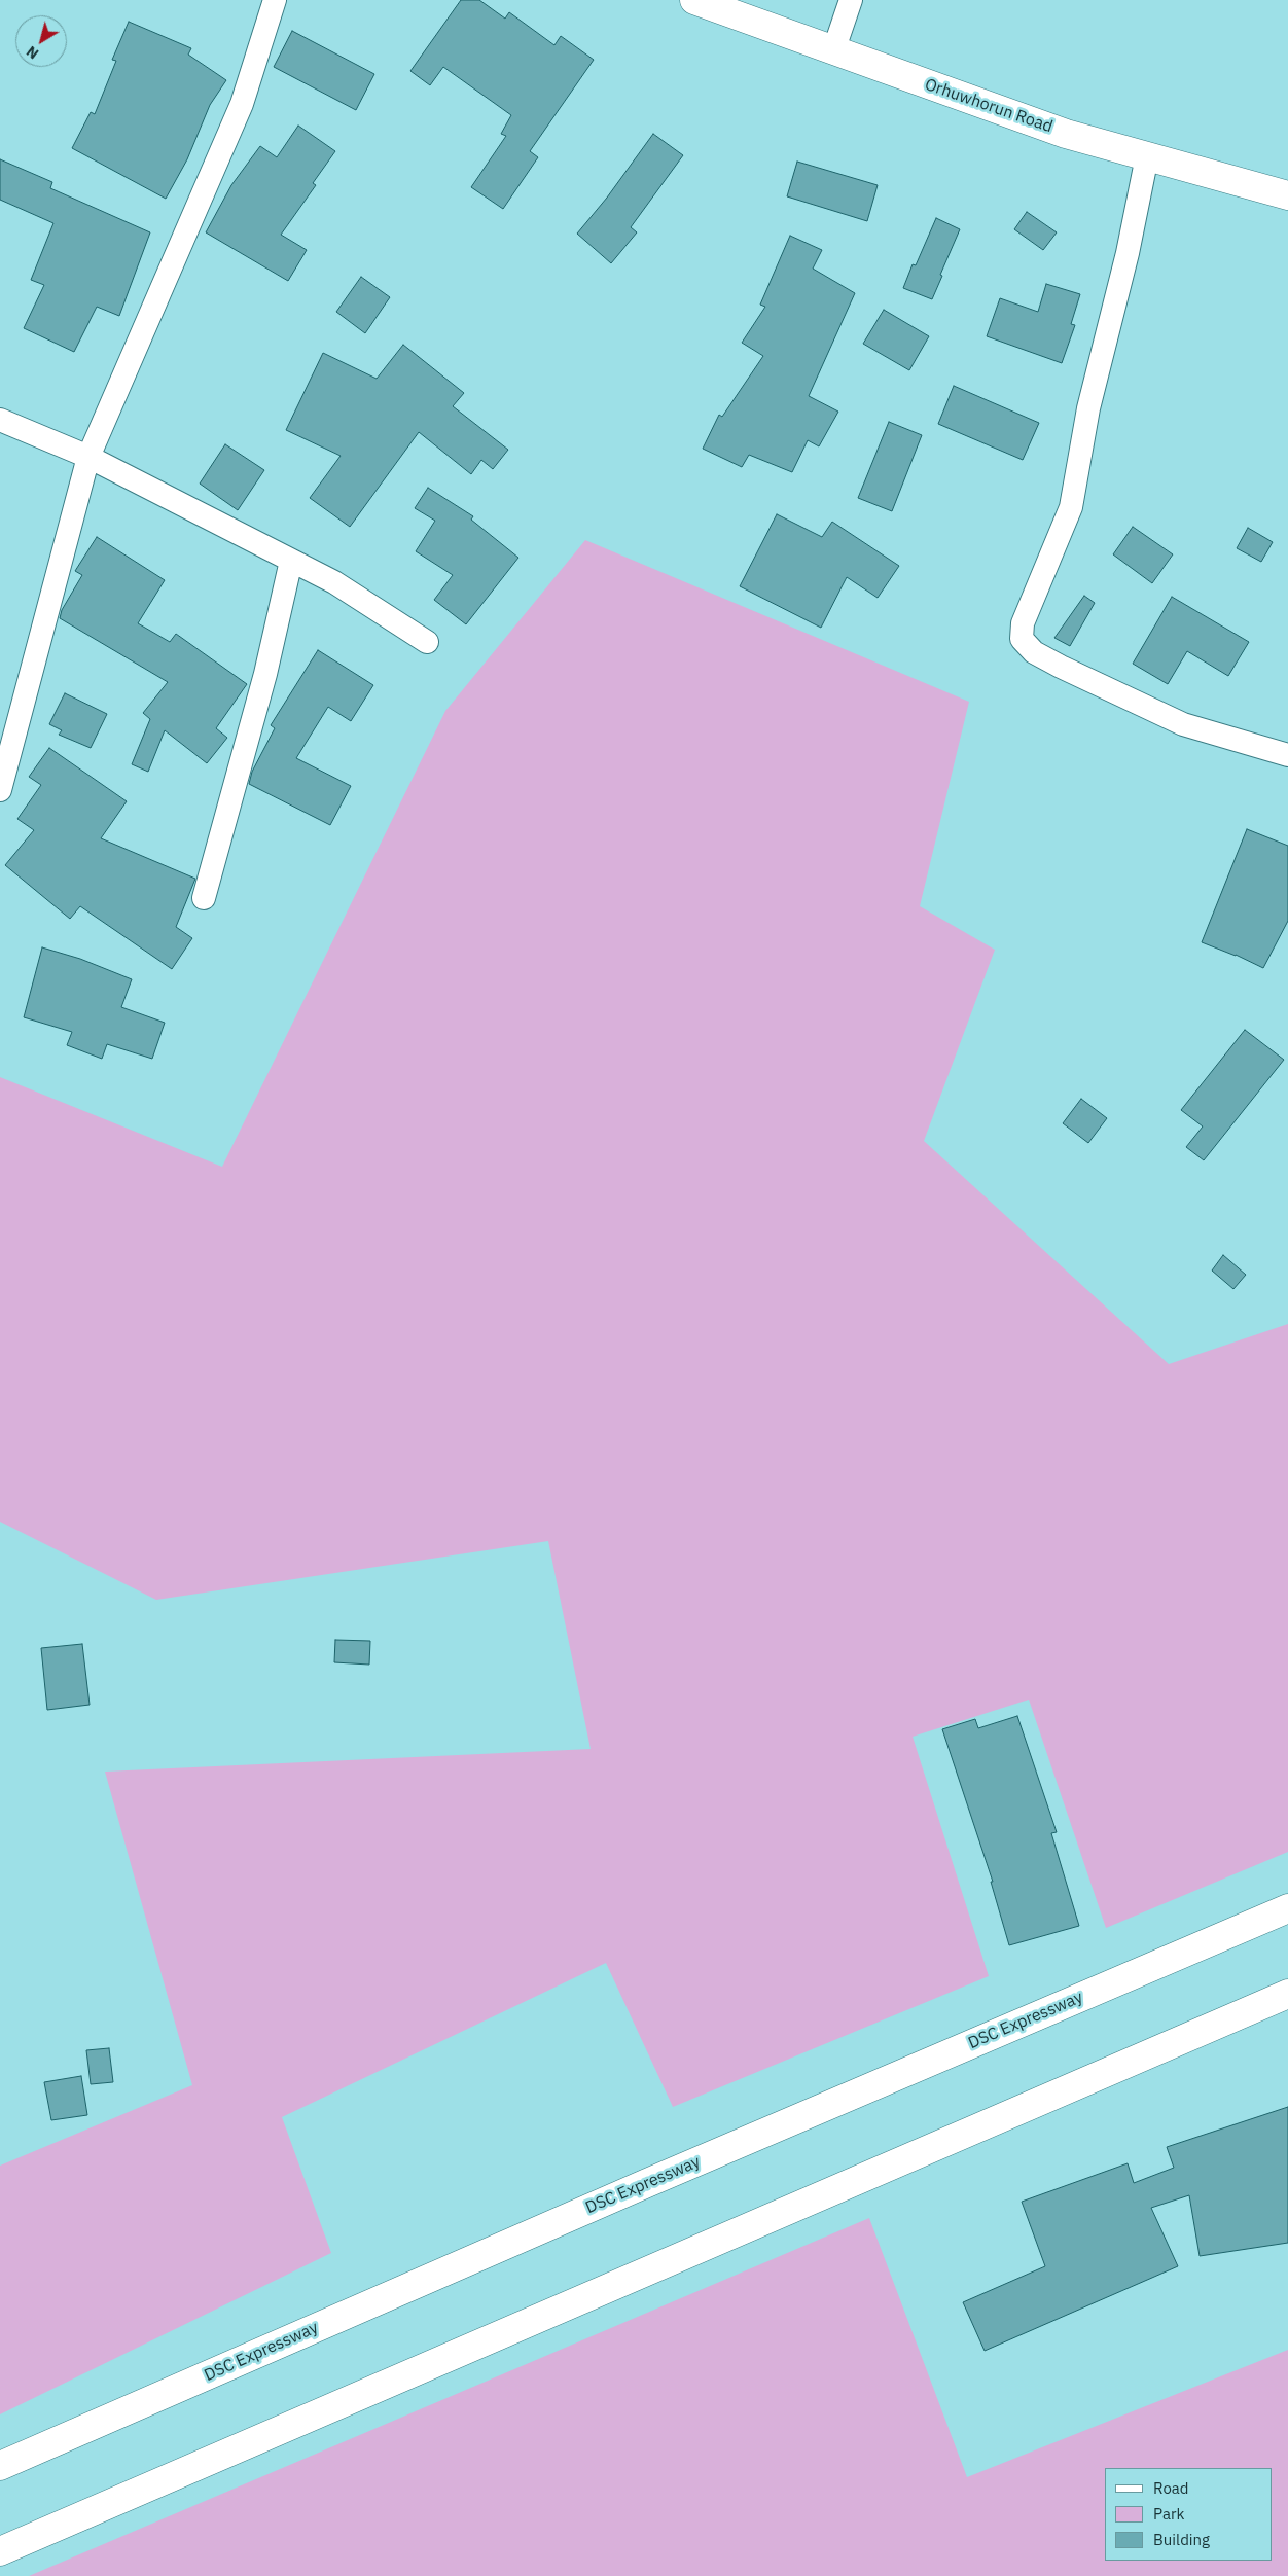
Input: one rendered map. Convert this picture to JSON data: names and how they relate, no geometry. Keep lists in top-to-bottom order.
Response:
{
  "streets": {
    "main road": ["Orhuwhorun Road", "DSC Expressway"]
  },
  "legend": ["Road", "Park", "Building"],
  "north": "bottom left"
}
